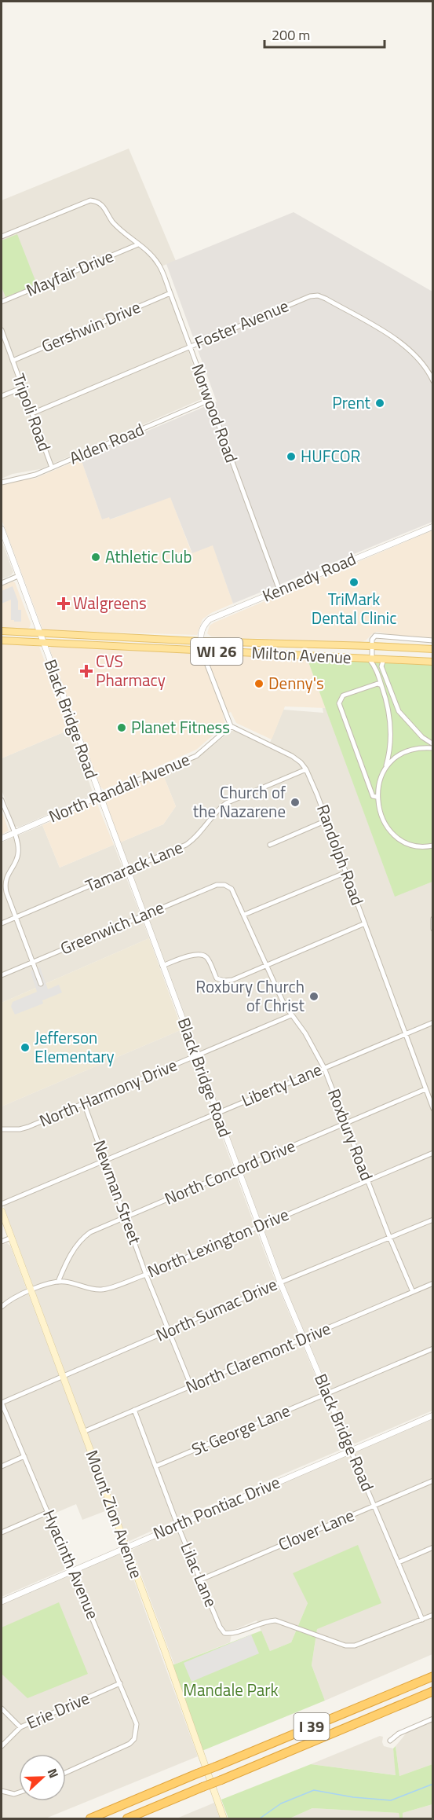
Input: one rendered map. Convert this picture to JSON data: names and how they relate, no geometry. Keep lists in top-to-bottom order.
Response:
{
  "streets": {
    "highway": ["I 39"],
    "main road": ["WI 26", "Milton Avenue", "Mount Zion Avenue"],
    "street": [
      "Mayfair Drive",
      "Foster Avenue",
      "Gershwin Drive",
      "Tripoli Road",
      "Norwood Road",
      "Alden Road",
      "Kennedy Road",
      "Black Bridge Road",
      "North Randall Avenue",
      "Randolph Road",
      "Tamarack Lane",
      "Greenwich Lane",
      "Liberty Lane",
      "North Harmony Drive",
      "Roxbury Road",
      "North Concord Drive",
      "Newman Street",
      "North Lexington Drive",
      "North Sumac Drive",
      "North Claremont Drive",
      "St George Lane",
      "North Pontiac Drive",
      "Clover Lane",
      "Hyacinth Avenue",
      "Lilac Lane",
      "Erie Drive"
    ]
  },
  "crossings": [
    ["Mayfair Drive", "Norwood Road"],
    ["Foster Avenue", "Tripoli Road"],
    ["Foster Avenue", "Norwood Road"],
    ["Gershwin Drive", "Tripoli Road"],
    ["Gershwin Drive", "Norwood Road"],
    ["Tripoli Road", "Alden Road"],
    ["Norwood Road", "Alden Road"],
    ["Norwood Road", "Kennedy Road"],
    ["Kennedy Road", "Milton Avenue"],
    ["Milton Avenue", "Black Bridge Road"],
    ["Black Bridge Road", "North Randall Avenue"],
    ["Black Bridge Road", "Tamarack Lane"],
    ["Black Bridge Road", "Greenwich Lane"],
    ["Black Bridge Road", "Liberty Lane"],
    ["Black Bridge Road", "North Harmony Drive"],
    ["Black Bridge Road", "North Concord Drive"],
    ["Black Bridge Road", "North Lexington Drive"],
    ["Black Bridge Road", "North Sumac Drive"],
    ["Black Bridge Road", "North Claremont Drive"],
    ["Black Bridge Road", "St George Lane"],
    ["Black Bridge Road", "North Pontiac Drive"],
    ["Black Bridge Road", "Clover Lane"],
    ["Black Bridge Road", "Lilac Lane"],
    ["North Randall Avenue", "Randolph Road"],
    ["Randolph Road", "Tamarack Lane"],
    ["Randolph Road", "Liberty Lane"],
    ["Randolph Road", "North Concord Drive"],
    ["Greenwich Lane", "Roxbury Road"],
    ["Liberty Lane", "Roxbury Road"],
    ["Liberty Lane", "Newman Street"],
    ["North Harmony Drive", "Roxbury Road"],
    ["North Harmony Drive", "Newman Street"],
    ["Roxbury Road", "North Concord Drive"],
    ["Roxbury Road", "North Lexington Drive"],
    ["Roxbury Road", "North Sumac Drive"],
    ["Roxbury Road", "North Claremont Drive"],
    ["North Concord Drive", "Newman Street"],
    ["North Concord Drive", "North Lexington Drive"],
    ["Newman Street", "North Lexington Drive"],
    ["Newman Street", "North Sumac Drive"],
    ["Newman Street", "North Claremont Drive"],
    ["North Sumac Drive", "Mount Zion Avenue"],
    ["North Sumac Drive", "Hyacinth Avenue"],
    ["North Claremont Drive", "Mount Zion Avenue"],
    ["North Claremont Drive", "Lilac Lane"],
    ["St George Lane", "Lilac Lane"],
    ["North Pontiac Drive", "Mount Zion Avenue"],
    ["North Pontiac Drive", "Hyacinth Avenue"],
    ["North Pontiac Drive", "Lilac Lane"],
    ["Clover Lane", "Lilac Lane"],
    ["Hyacinth Avenue", "Erie Drive"]
  ],
  "parks": ["Mandale Park"],
  "places": {
    "other": [
      "Prent",
      "HUFCOR",
      "Athletic Club",
      "TriMark Dental Clinic",
      "Denny's",
      "Planet Fitness",
      "Church of the Nazarene",
      "Roxbury Church of Christ",
      "Jefferson Elementary"
    ],
    "health": ["Walgreens", "CVS Pharmacy"]
  },
  "scale_bar": "200 m",
  "north": "right"
}
